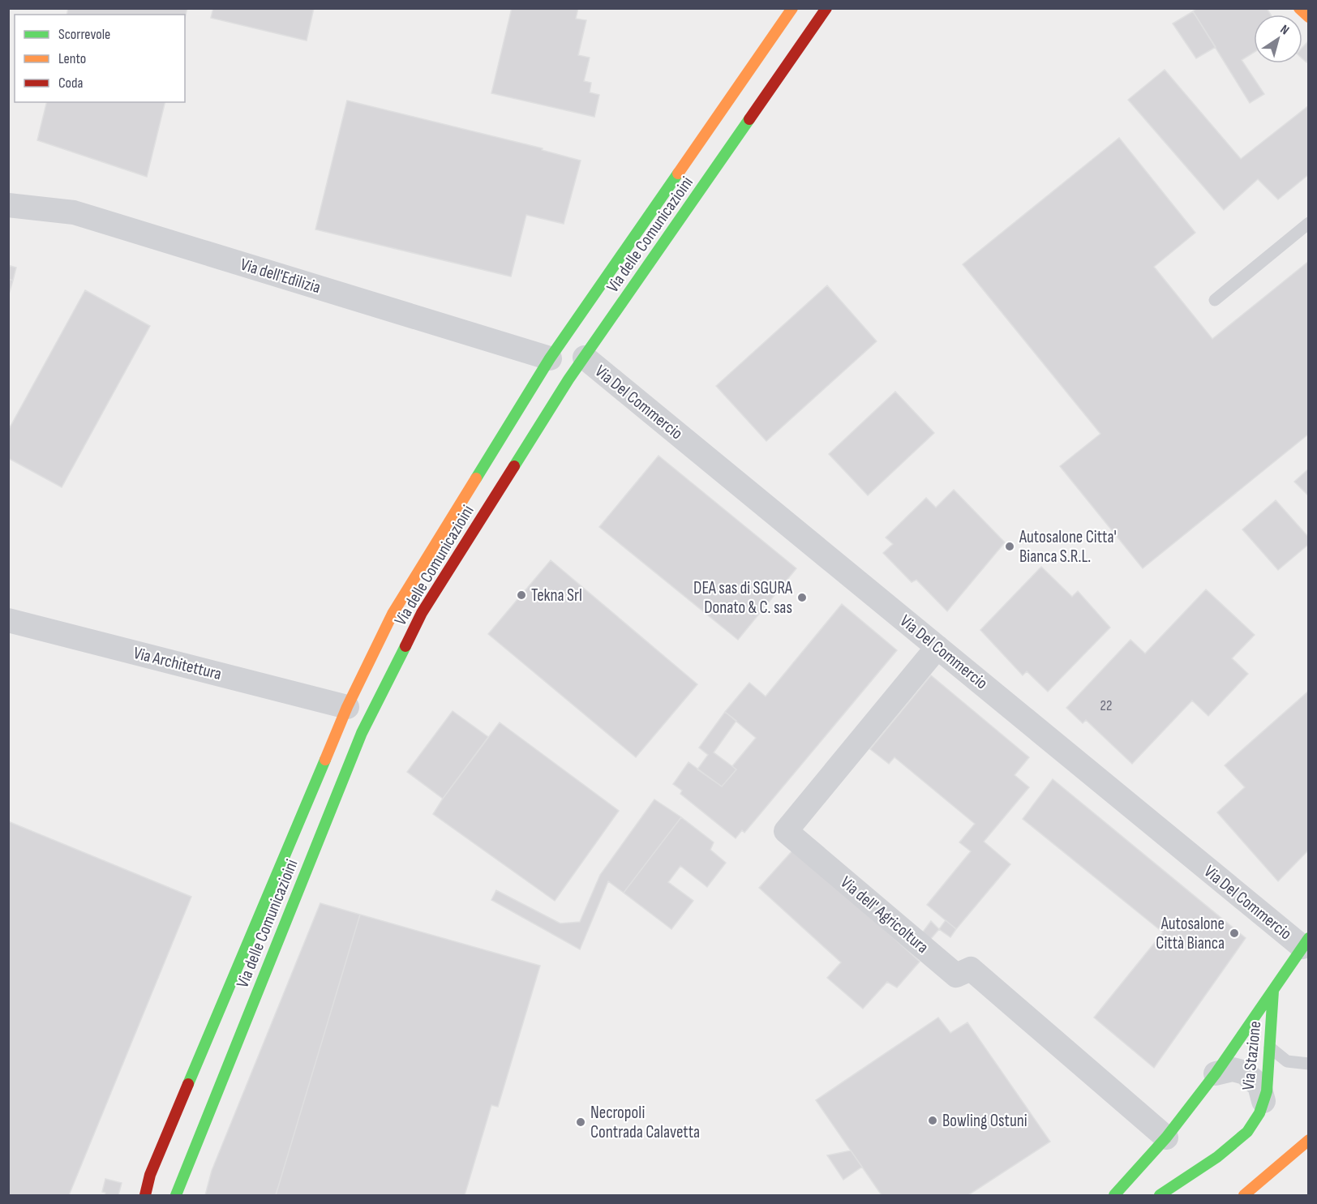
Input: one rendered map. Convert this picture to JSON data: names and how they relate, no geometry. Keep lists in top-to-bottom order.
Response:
{
  "streets": {
    "street": [
      "Via delle Comunicazioini",
      "Via dell'Edilizia",
      "Via Del Commercio",
      "Via Architettura",
      "Via dell' Agricoltura",
      "Via Stazione"
    ]
  },
  "crossings": [
    ["Via delle Comunicazioini", "Via dell'Edilizia"],
    ["Via delle Comunicazioini", "Via Del Commercio"],
    ["Via delle Comunicazioini", "Via Architettura"],
    ["Via Del Commercio", "Via dell' Agricoltura"]
  ],
  "places": [
    "Autosalone Citta' Bianca S.R.L.",
    "Tekna Srl",
    "DEA sas di SGURA Donato & C. sas",
    "Autosalone Città Bianca",
    "Bowling Ostuni",
    "Necropoli Contrada Calavetta"
  ],
  "house_numbers": ["22"],
  "legend": ["Scorrevole", "Lento", "Coda"],
  "north": "top right"
}
